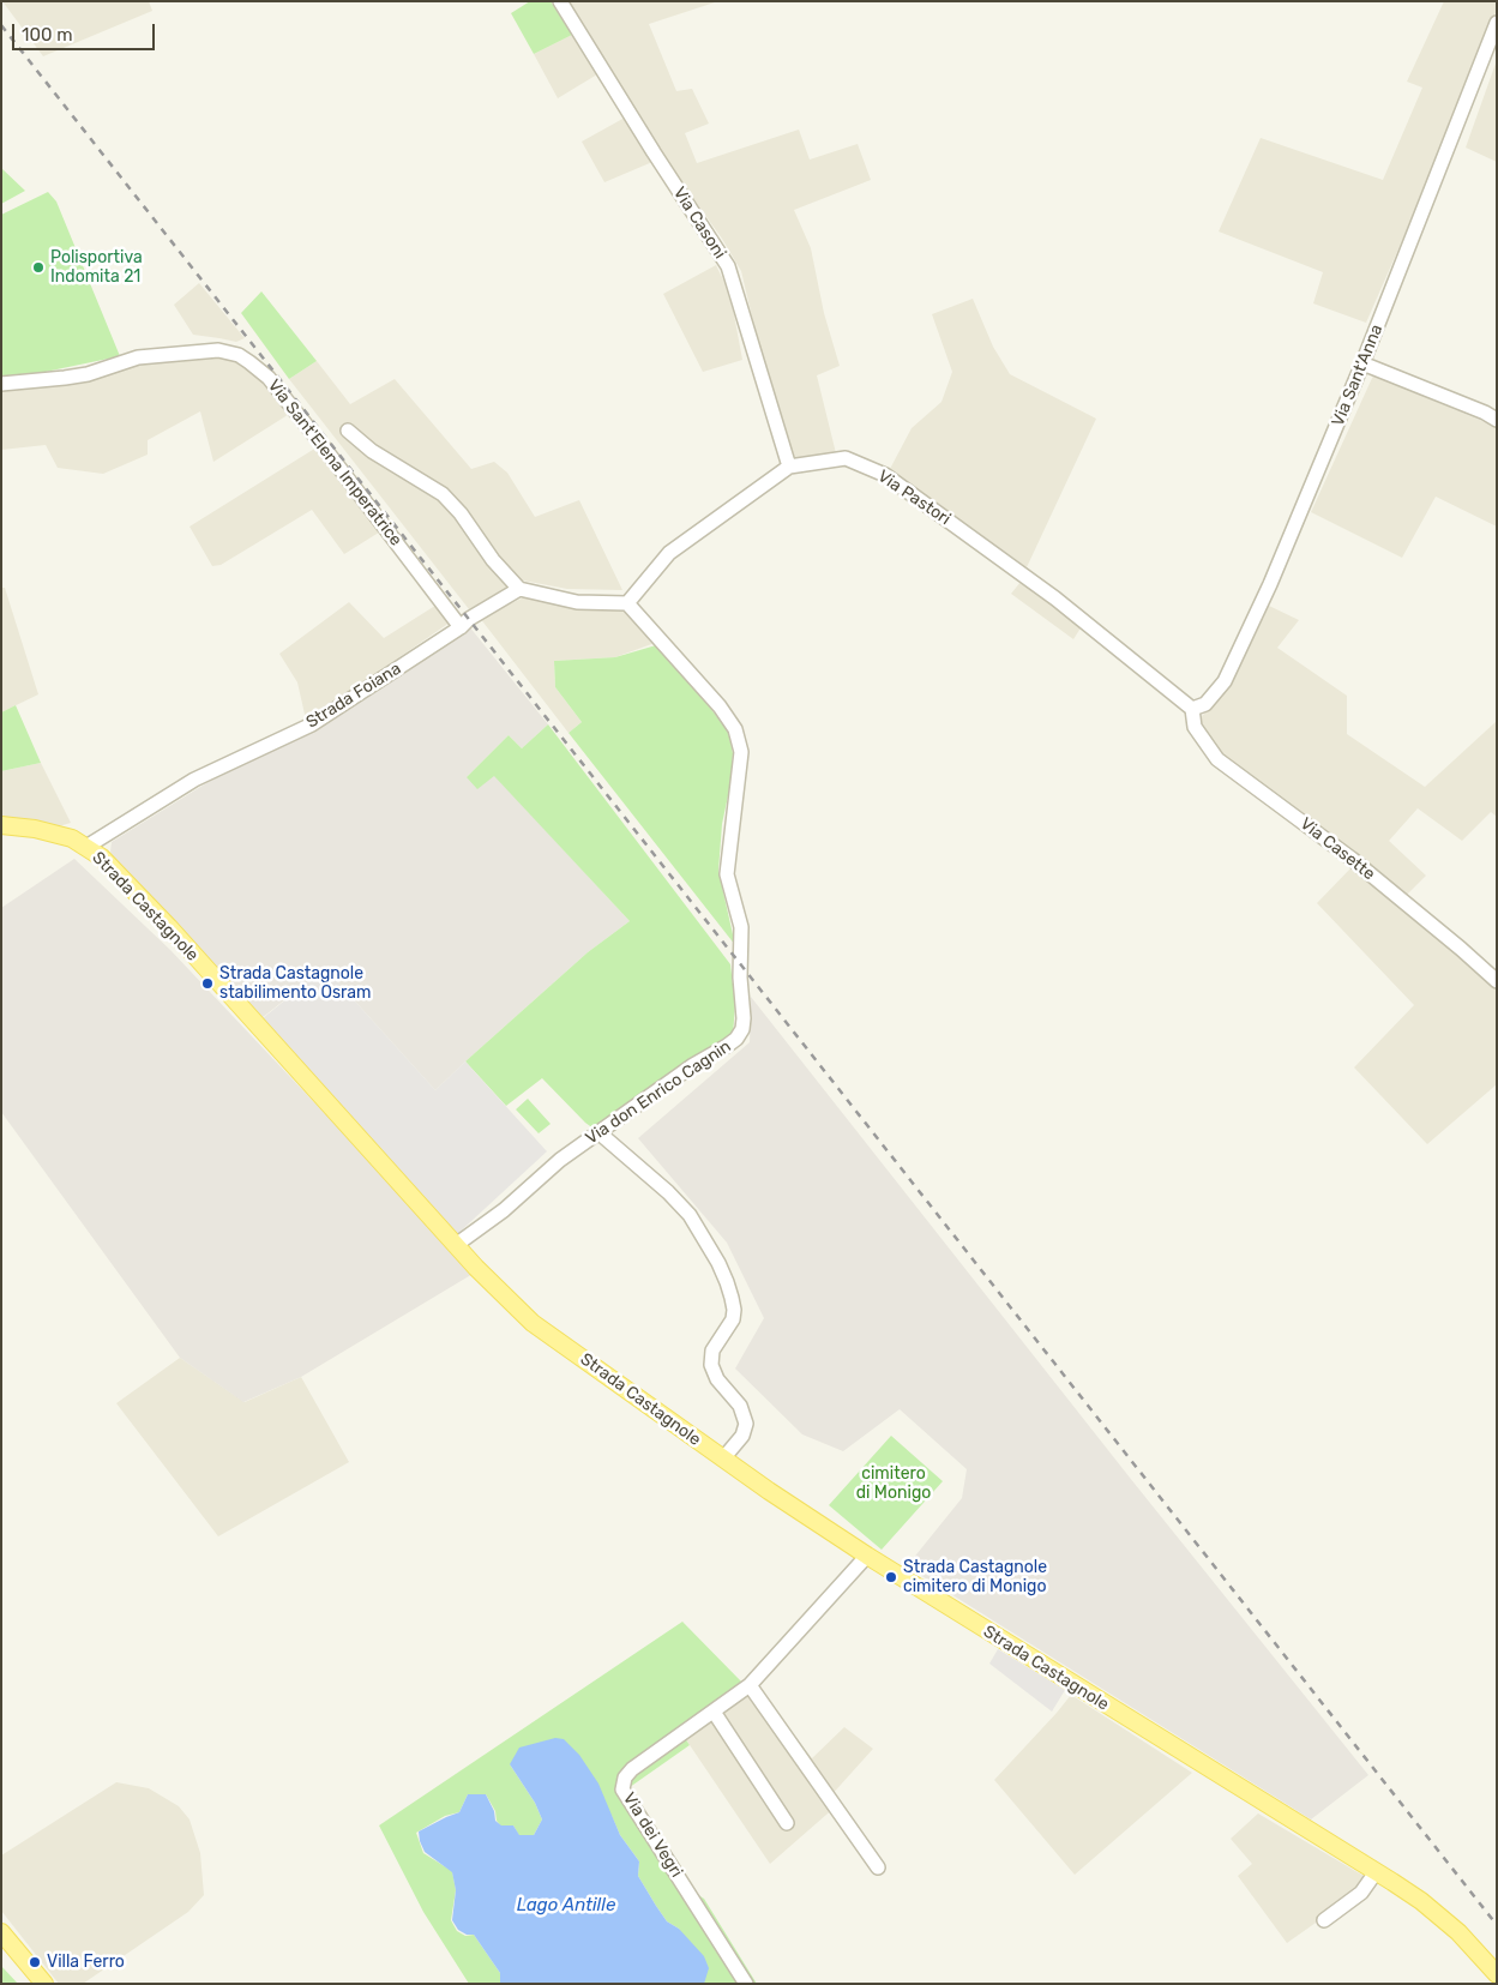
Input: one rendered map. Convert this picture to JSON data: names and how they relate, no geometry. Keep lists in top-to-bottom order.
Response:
{
  "streets": {
    "main road": ["Strada Castagnole"],
    "street": [
      "Via Casoni",
      "Via Sant'Anna",
      "Via Sant'Elena Imperatrice",
      "Via Pastori",
      "Strada Foiana",
      "Via Casette",
      "Via don Enrico Cagnin",
      "Via dei Vegri"
    ]
  },
  "crossings": [
    ["Via Casoni", "Via Pastori"],
    ["Via Sant'Anna", "Via Pastori"],
    ["Via Sant'Anna", "Via Casette"],
    ["Via Sant'Elena Imperatrice", "Strada Foiana"],
    ["Via Pastori", "Via Casette"],
    ["Via Pastori", "Via don Enrico Cagnin"],
    ["Strada Foiana", "Strada Castagnole"],
    ["Strada Castagnole", "Via don Enrico Cagnin"],
    ["Strada Castagnole", "Via dei Vegri"]
  ],
  "water": ["Lago Antille"],
  "parks": ["cimitero di Monigo"],
  "places": [
    "Polisportiva Indomita 21",
    "Strada Castagnole stabilimento Osram",
    "Strada Castagnole cimitero di Monigo",
    "Villa Ferro"
  ],
  "scale_bar": "100 m"
}
